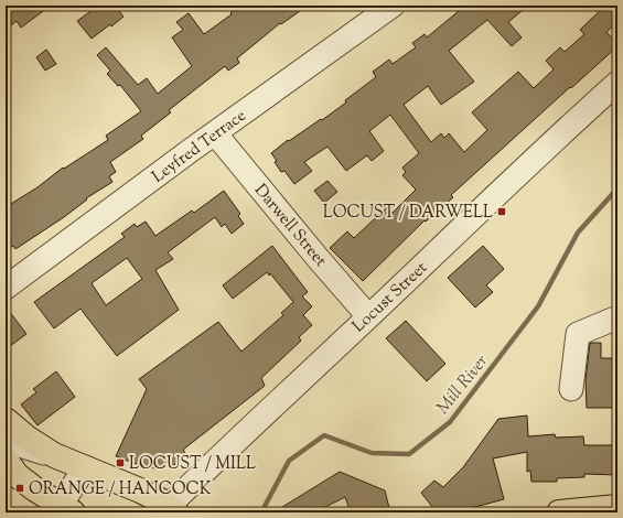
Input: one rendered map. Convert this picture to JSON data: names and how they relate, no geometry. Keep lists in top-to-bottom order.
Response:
{
  "streets": {
    "street": ["Leyfred Terrace", "Darwell Street", "Locust Street"]
  },
  "crossings": [
    ["Leyfred Terrace", "Darwell Street"],
    ["Darwell Street", "Locust Street"]
  ],
  "water": ["Mill River"],
  "places": {
    "transit": ["LOCUST / DARWELL", "LOCUST / MILL", "ORANGE / HANCOCK"]
  }
}
